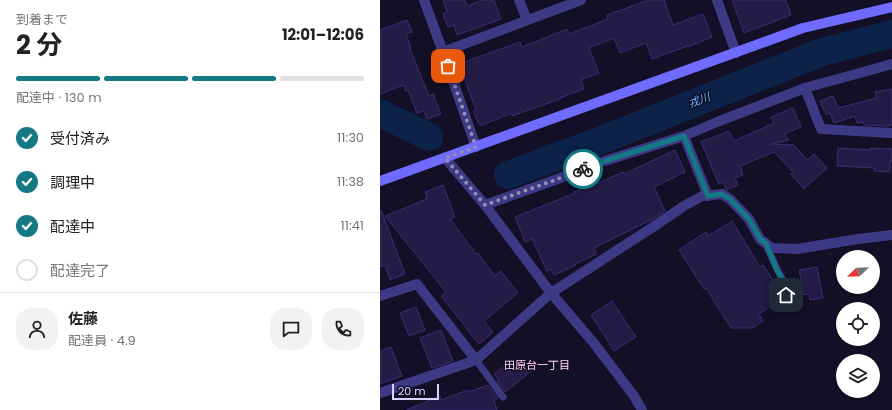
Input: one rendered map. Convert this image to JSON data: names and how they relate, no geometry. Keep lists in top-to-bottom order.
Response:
{
  "districts": ["田原台一丁目"],
  "water": ["戎川"],
  "scale_bar": "20 m",
  "north": "bottom left",
  "page": {
    "heading": ["2 分", "到着まで", "12:01–12:06"],
    "panel": ["佐藤", "配達員 · 4.9"],
    "bar": "配達中 · 130 m",
    "list": [
      ["受付済み", "11:30"],
      ["調理中", "11:38"],
      ["配達中", "11:41"],
      "配達完了"
    ],
    "scale": "20 m"
  }
}
